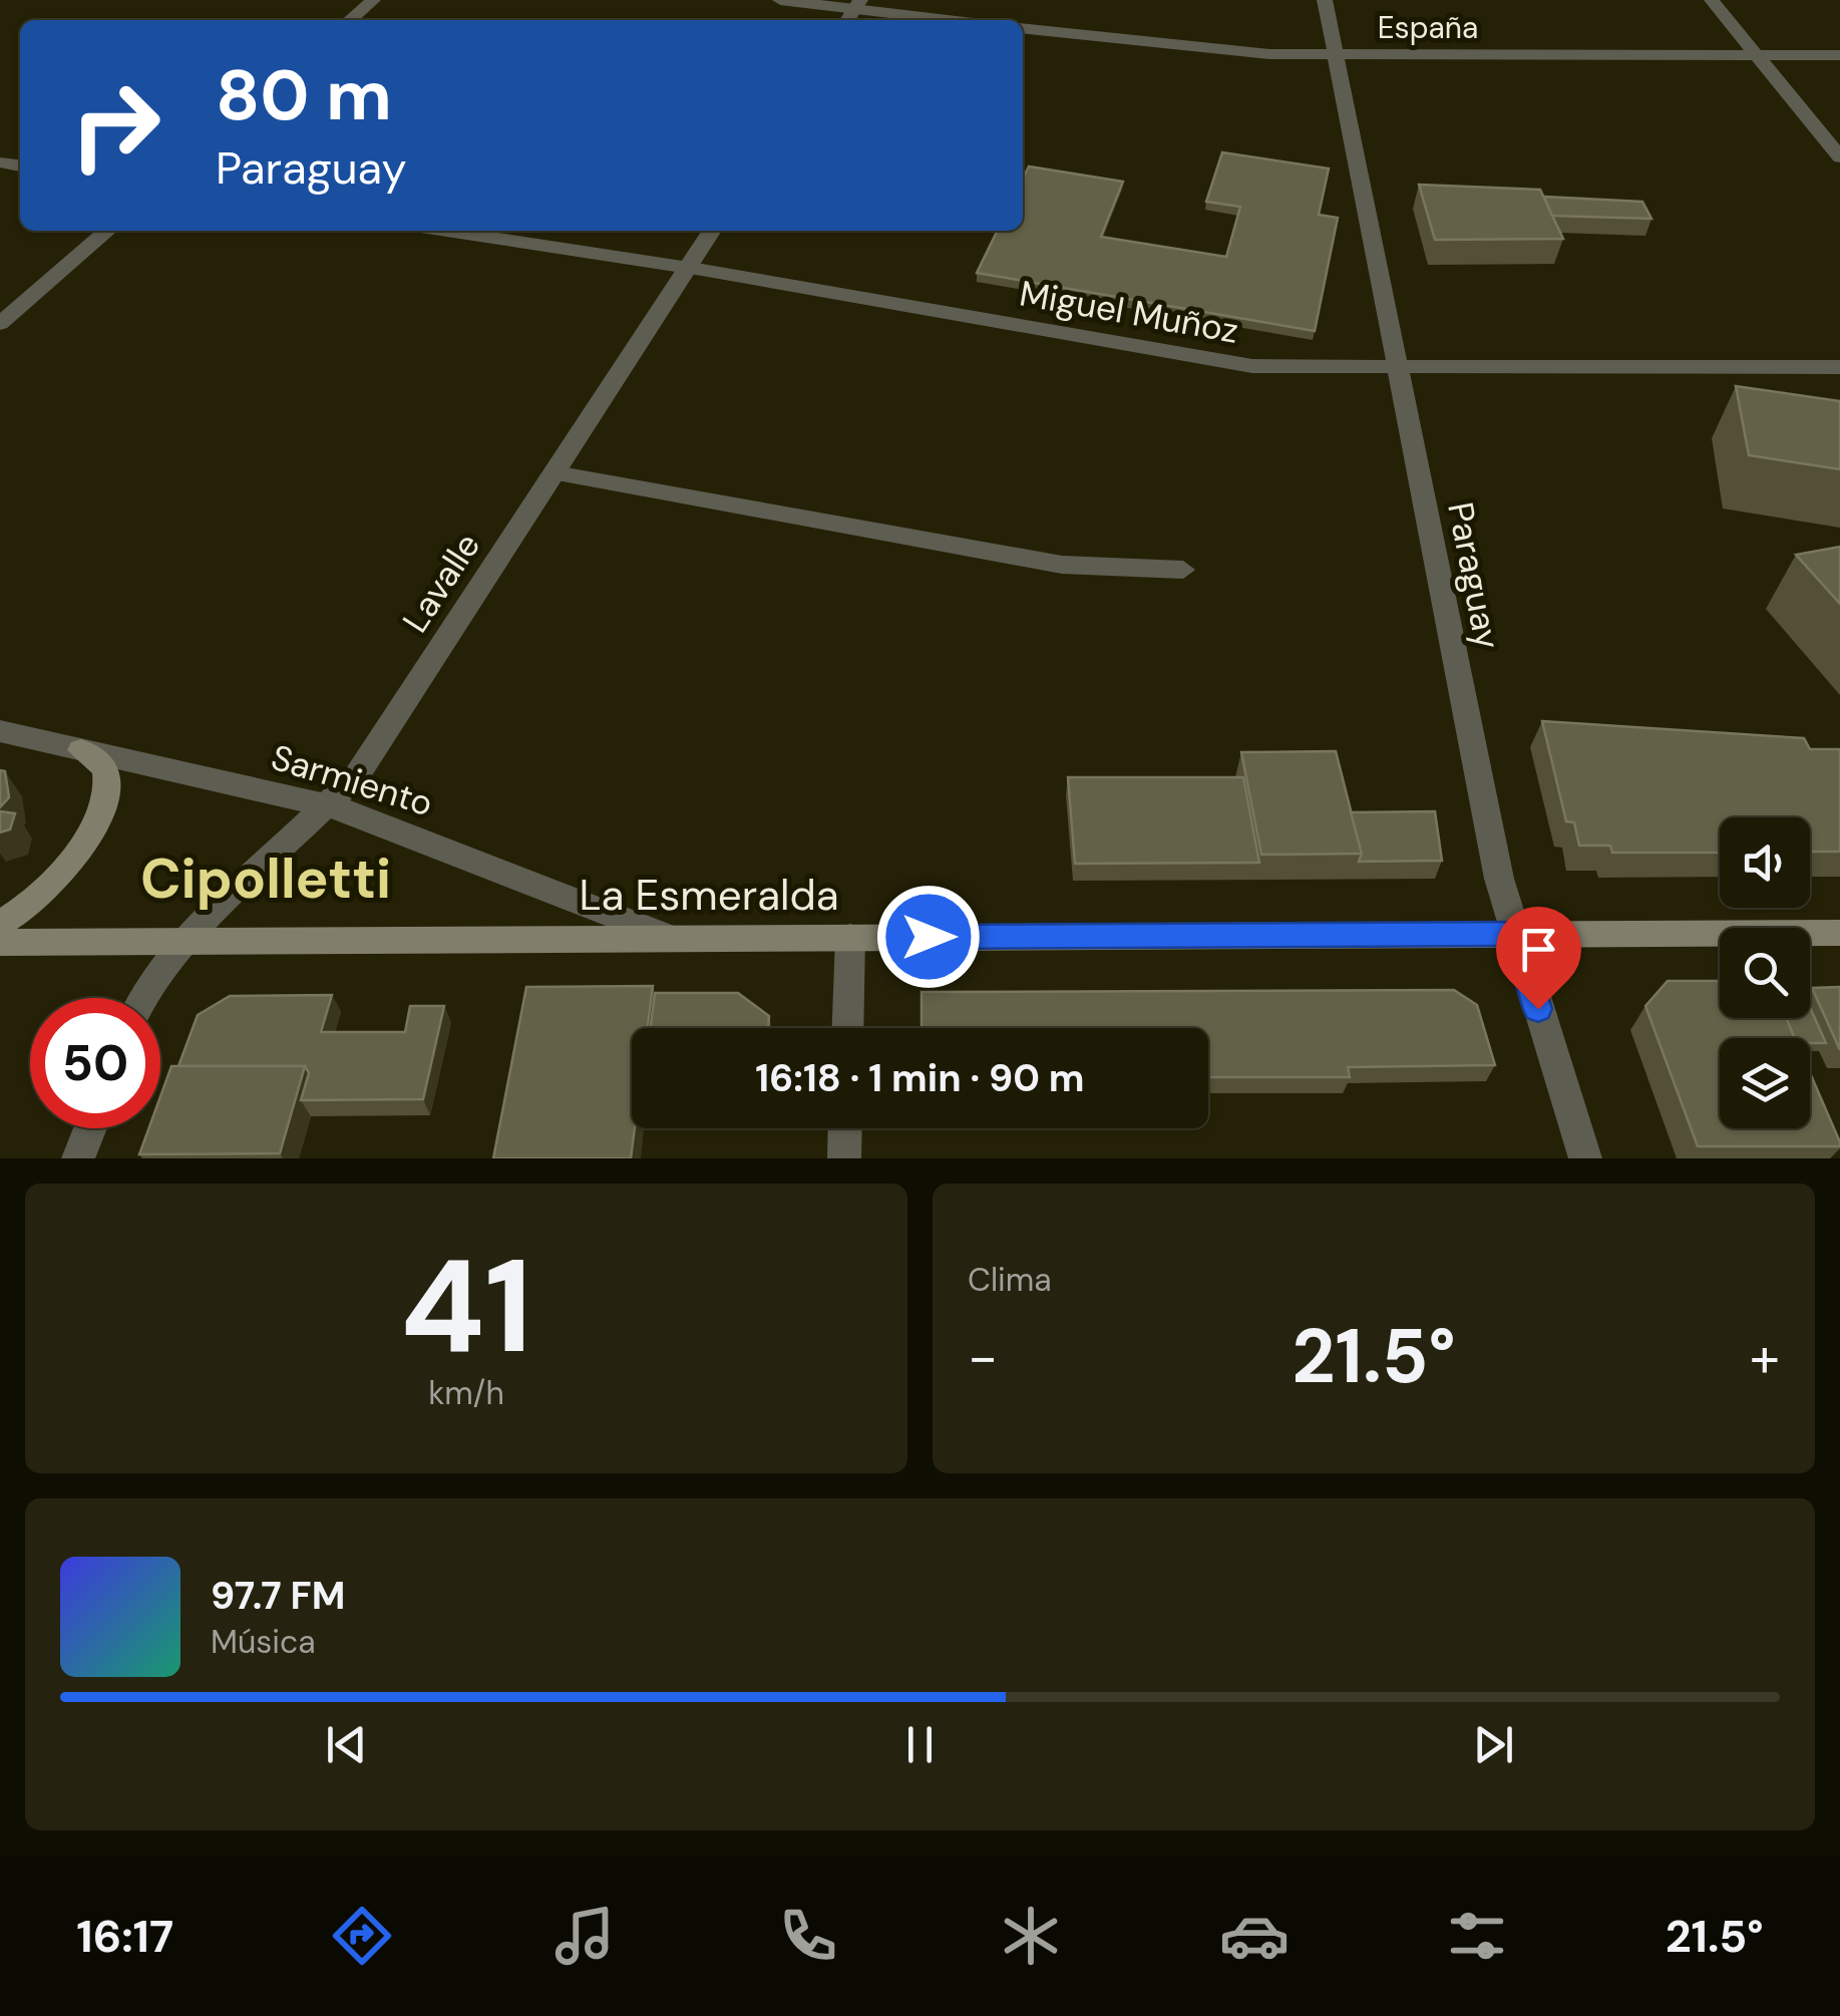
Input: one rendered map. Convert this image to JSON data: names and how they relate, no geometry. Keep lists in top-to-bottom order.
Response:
{
  "streets": {
    "main road": ["La Esmeralda"],
    "street": [
      "España",
      "Miguel Muñoz",
      "Paraguay",
      "Lavalle",
      "Sarmiento"
    ]
  },
  "crossings": [
    ["España", "Paraguay"],
    ["Miguel Muñoz", "Paraguay"],
    ["Miguel Muñoz", "Lavalle"],
    ["Paraguay", "La Esmeralda"],
    ["Lavalle", "Sarmiento"],
    ["Lavalle", "La Esmeralda"],
    ["Sarmiento", "La Esmeralda"]
  ],
  "districts": ["Cipolletti"],
  "page": {
    "turn": ["80 m", "Paraguay"],
    "limit": "50",
    "trip": "16:18 · 1 min · 90 m",
    "tile": [
      ["41", "km/h"],
      "Clima"
    ],
    "heat": ["−", "21.5°", "+"],
    "song": ["97.7 FM", "Música"],
    "tabs": ["16:17", "21.5°"]
  }
}
